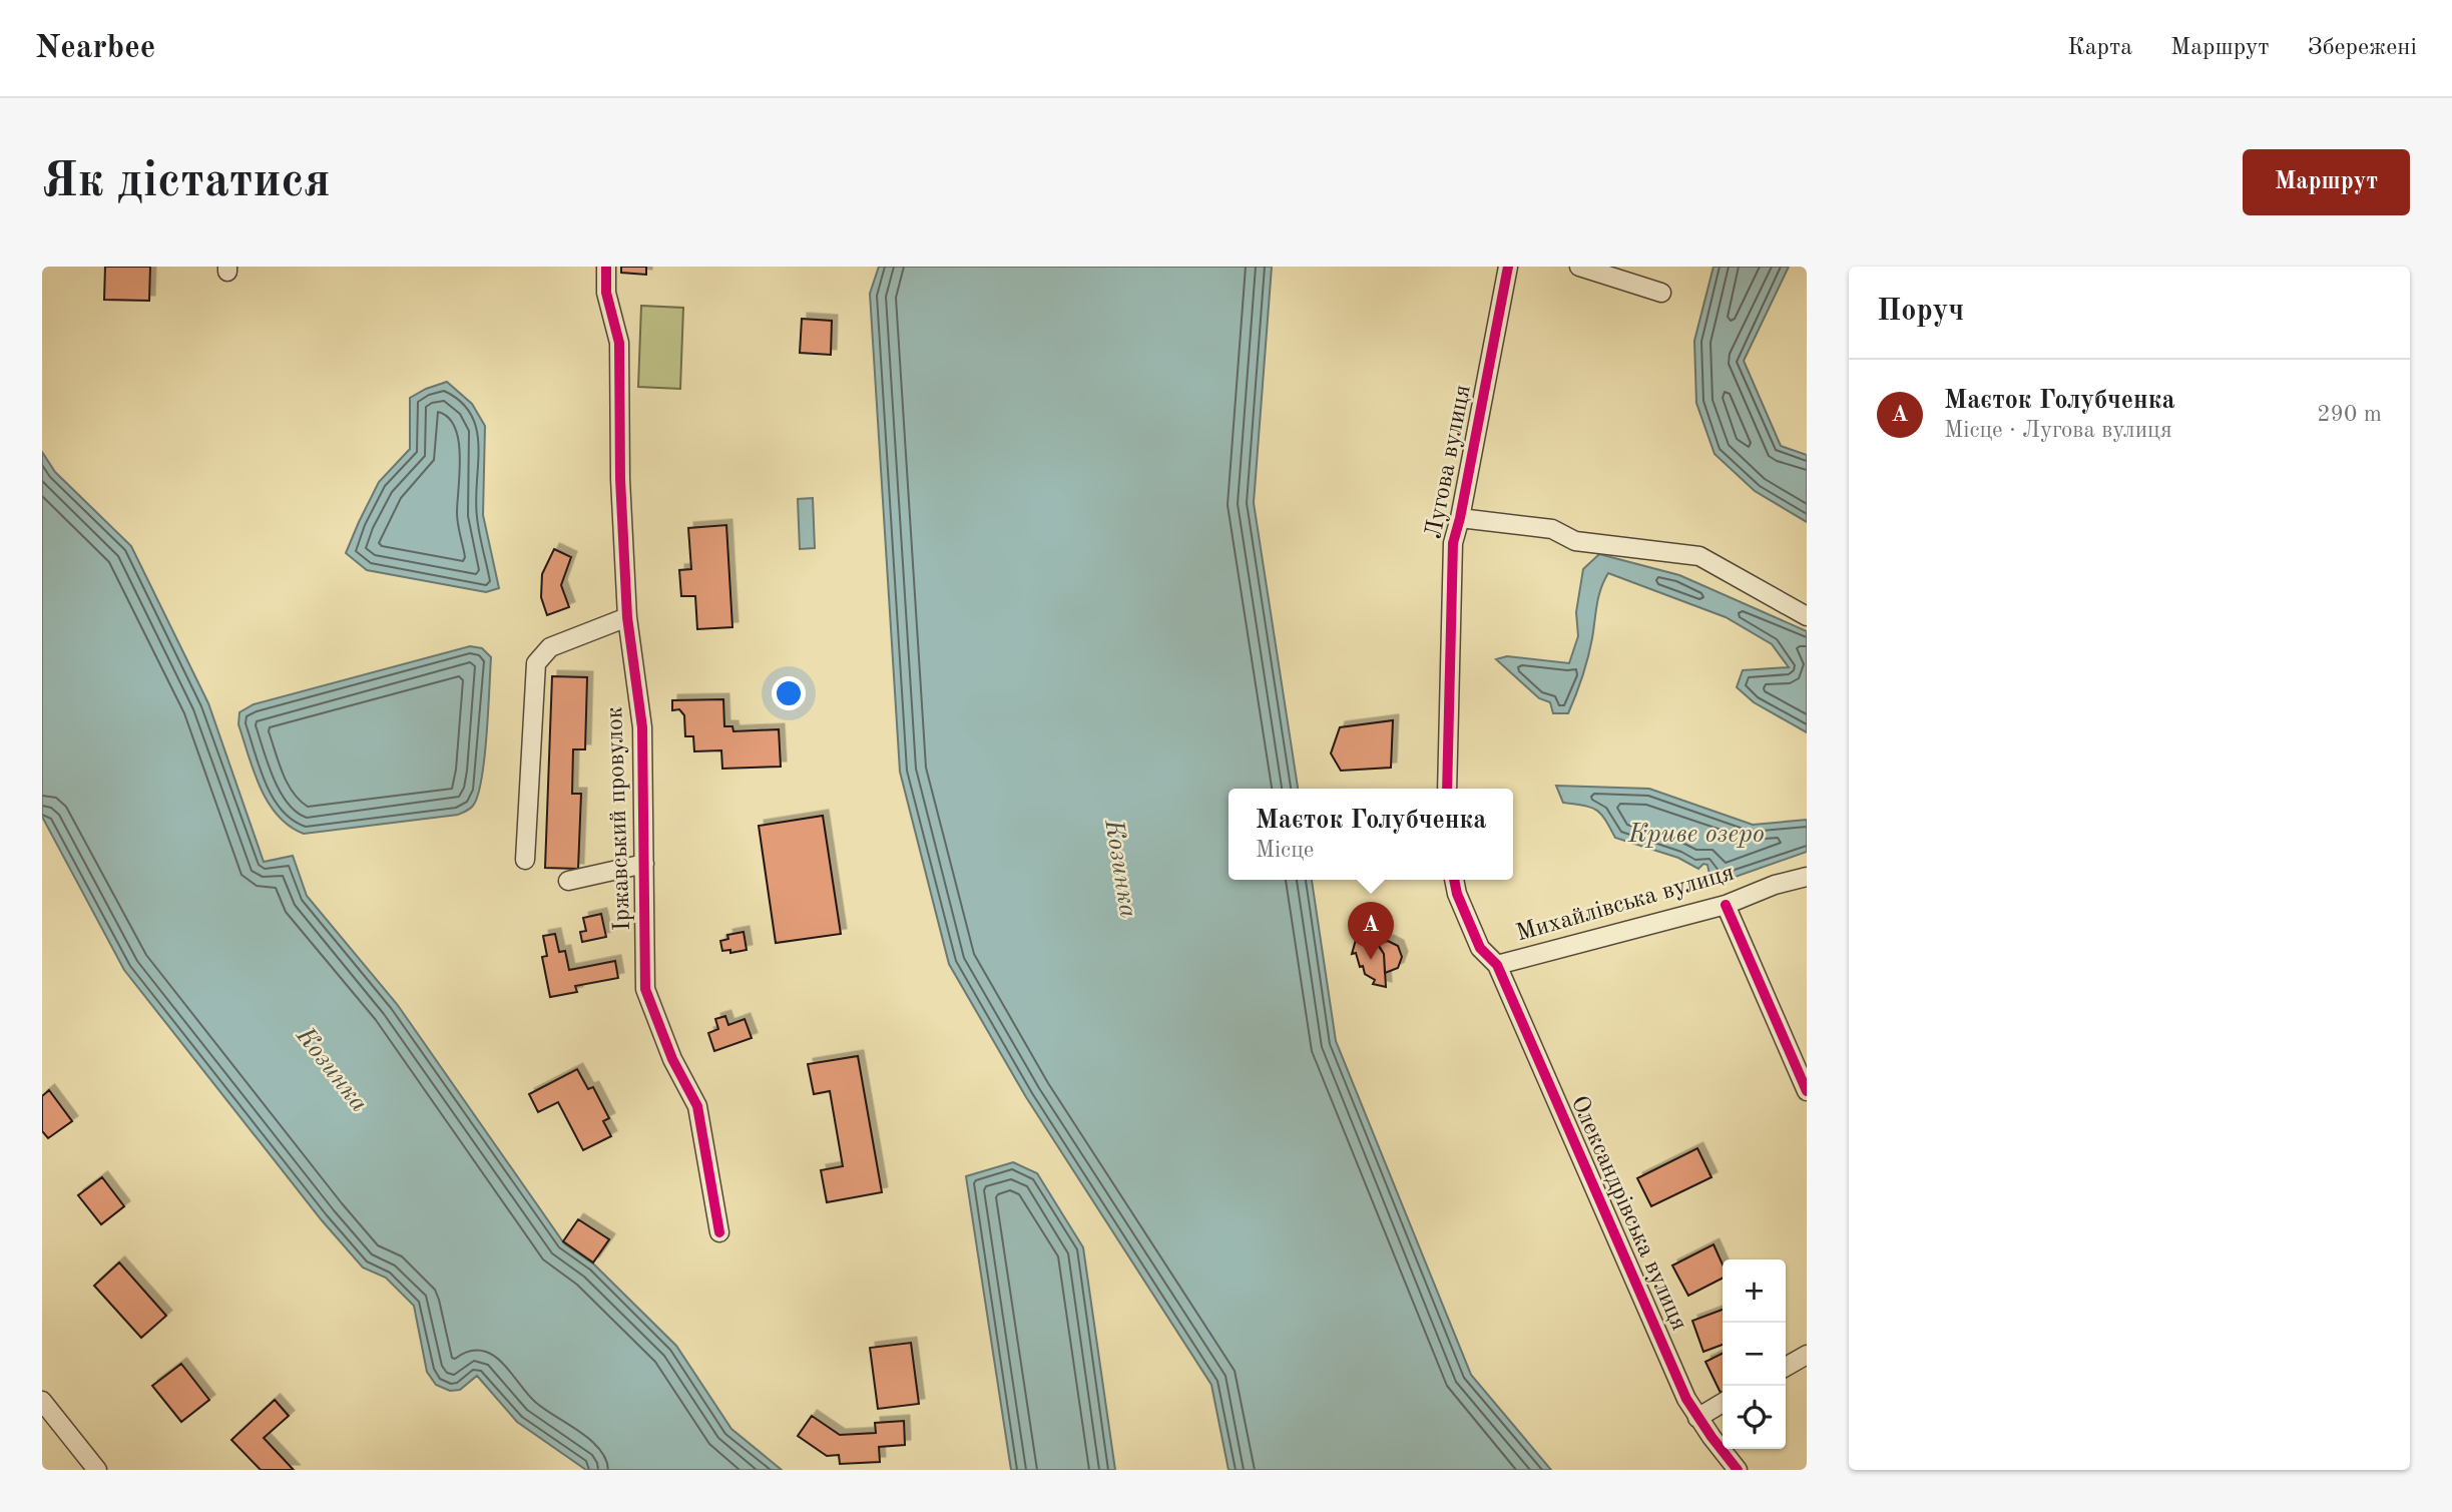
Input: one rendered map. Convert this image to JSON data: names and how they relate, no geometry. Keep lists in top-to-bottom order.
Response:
{
  "streets": {
    "street": [
      "Лугова вулиця",
      "Іржавський провулок",
      "Михайлівська вулиця",
      "Олександрівська вулиця"
    ]
  },
  "crossings": [
    ["Михайлівська вулиця", "Олександрівська вулиця"]
  ],
  "water": ["Криве озеро", "Козинка"],
  "page": {
    "header": "Nearbee",
    "nav": ["Карта", "Маршрут", "Збережені"],
    "buttons": "Маршрут",
    "title": "Як дістатися",
    "heading": "Поруч",
    "list": [
      {
        "mark": "A",
        "name": "Маєток Голубченка",
        "note": "Місце · Лугова вулиця",
        "value": "290 m"
      }
    ],
    "popup": ["Маєток Голубченка", "Місце"],
    "pins": "A",
    "map_buttons": ["+", "−"]
  }
}
